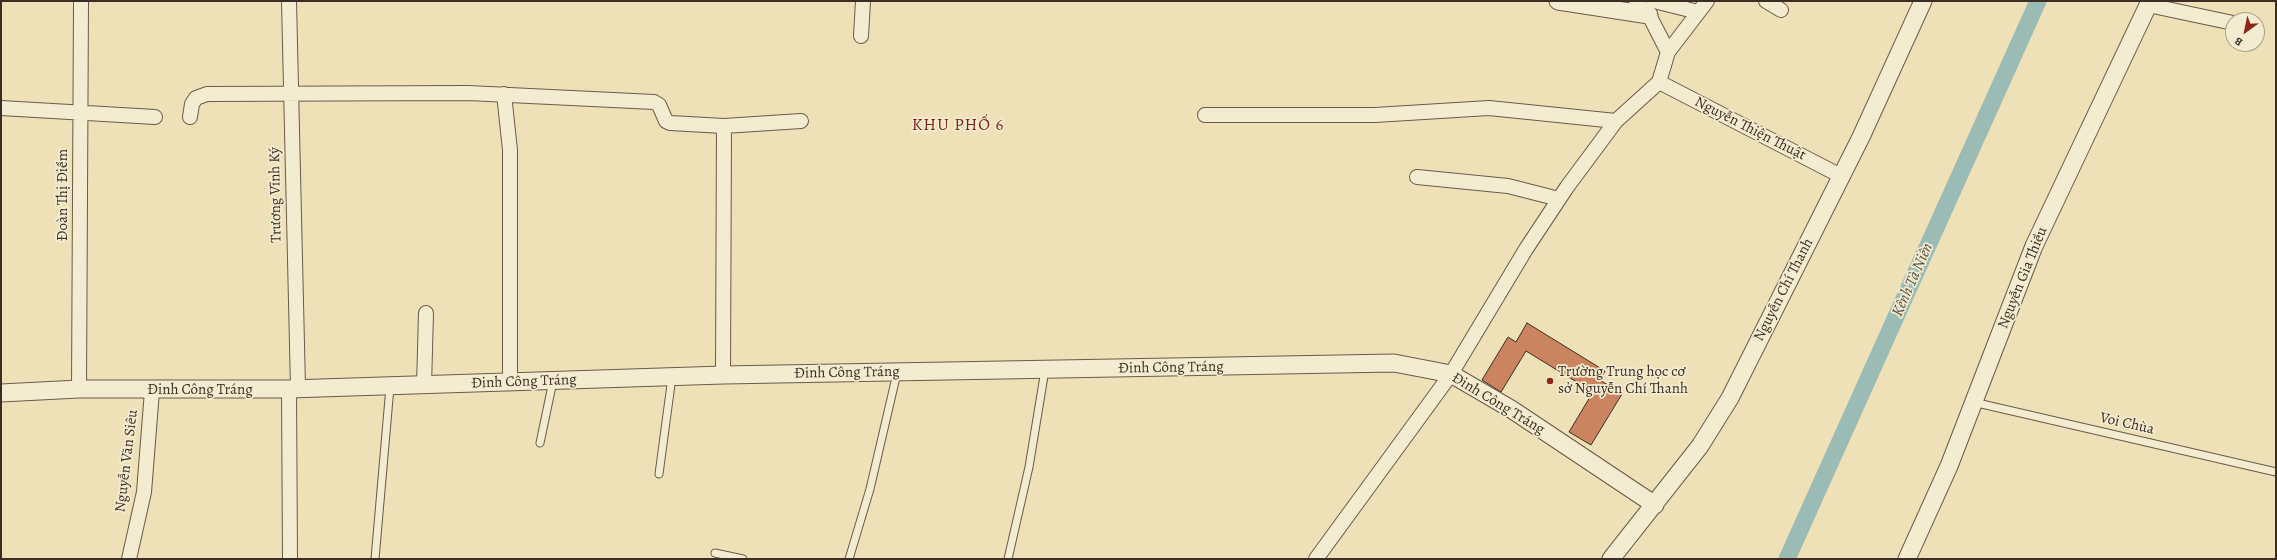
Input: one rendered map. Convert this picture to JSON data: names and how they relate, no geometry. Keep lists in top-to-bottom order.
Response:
{
  "streets": {
    "street": [
      "Nguyễn Thiện Thuật",
      "Đoàn Thị Điểm",
      "Trương Vĩnh Ký",
      "Nguyễn Gia Thiều",
      "Nguyễn Chí Thanh",
      "Đinh Công Tráng",
      "Nguyễn Văn Siêu"
    ],
    "lane": ["Voi Chùa"]
  },
  "crossings": [
    ["Nguyễn Thiện Thuật", "Nguyễn Chí Thanh"],
    ["Đoàn Thị Điểm", "Đinh Công Tráng"],
    ["Trương Vĩnh Ký", "Đinh Công Tráng"],
    ["Nguyễn Gia Thiều", "Voi Chùa"],
    ["Nguyễn Chí Thanh", "Đinh Công Tráng"],
    ["Đinh Công Tráng", "Nguyễn Văn Siêu"]
  ],
  "districts": ["KHU PHỐ 6"],
  "water": ["Kênh Tà Niên"],
  "places": ["Trường Trung học cơ sở Nguyễn Chí Thanh"],
  "north": "bottom left"
}
